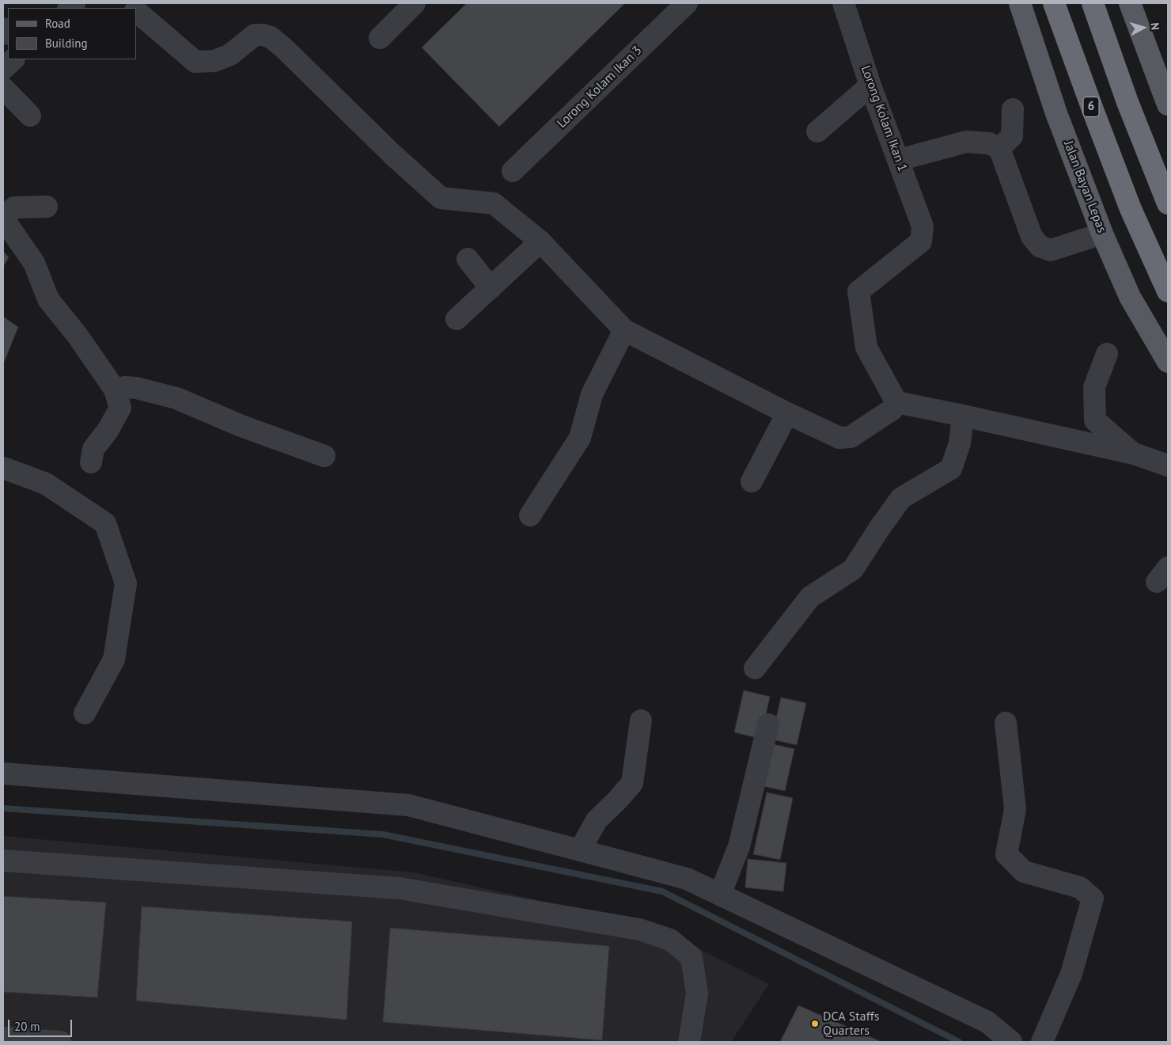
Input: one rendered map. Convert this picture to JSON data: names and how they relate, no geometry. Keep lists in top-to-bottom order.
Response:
{
  "streets": {
    "highway": ["6"],
    "main road": ["Jalan Bayan Lepas"],
    "street": ["Lorong Kolam Ikan 3", "Lorong Kolam Ikan 1"]
  },
  "places": ["DCA Staffs Quarters"],
  "legend": ["Road", "Building"],
  "scale_bar": "20 m",
  "north": "right"
}
